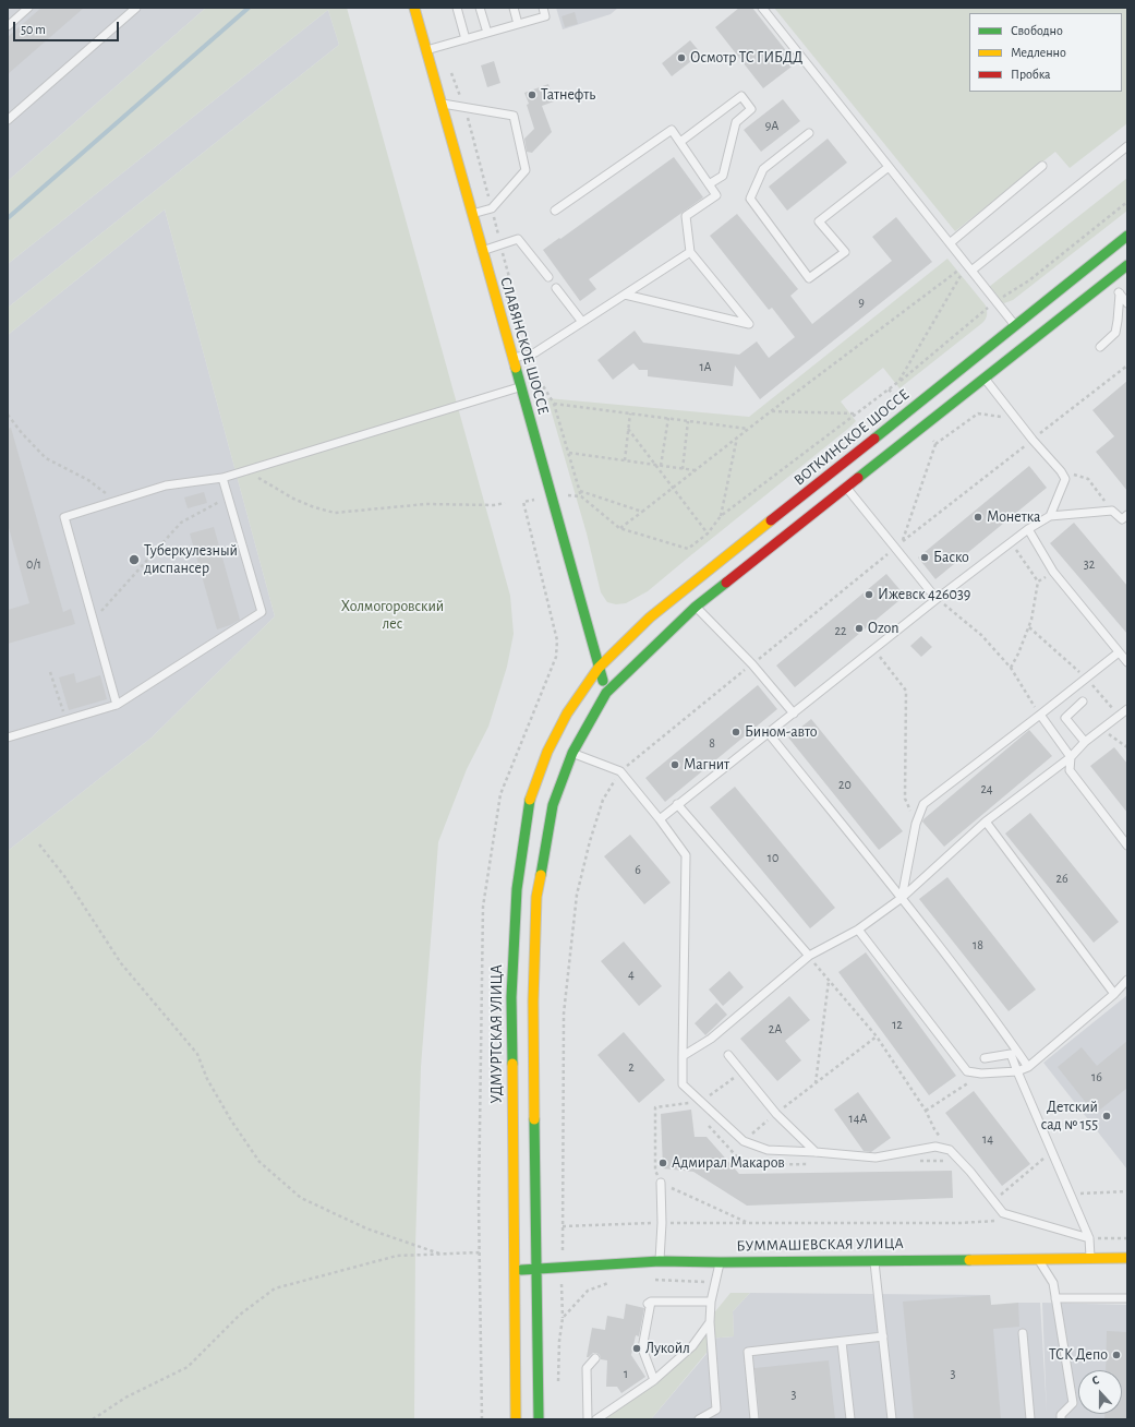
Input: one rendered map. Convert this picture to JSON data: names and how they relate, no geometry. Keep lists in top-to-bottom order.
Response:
{
  "streets": {
    "main road": [
      "СЛАВЯНСКОЕ ШОССЕ",
      "ВОТКИНСКОЕ ШОССЕ",
      "УДМУРТСКАЯ УЛИЦА",
      "БУММАШЕВСКАЯ УЛИЦА"
    ]
  },
  "crossings": [
    ["СЛАВЯНСКОЕ ШОССЕ", "ВОТКИНСКОЕ ШОССЕ"],
    ["СЛАВЯНСКОЕ ШОССЕ", "УДМУРТСКАЯ УЛИЦА"],
    ["ВОТКИНСКОЕ ШОССЕ", "УДМУРТСКАЯ УЛИЦА"],
    ["УДМУРТСКАЯ УЛИЦА", "БУММАШЕВСКАЯ УЛИЦА"]
  ],
  "parks": ["Холмогоровский лес"],
  "places": [
    "Осмотр ТС ГИБДД",
    "Татнефть",
    "Монетка",
    "Баско",
    "Туберкулезный диспансер",
    "Ижевск 426039",
    "Ozon",
    "Бином-авто",
    "Магнит",
    "Детский сад № 155",
    "Адмирал Макаров",
    "Лукойл",
    "ТСК Депо"
  ],
  "house_numbers": [
    "9А",
    "9",
    "1А",
    "0/1",
    "32",
    "22",
    "8",
    "20",
    "24",
    "10",
    "6",
    "26",
    "18",
    "4",
    "12",
    "2А",
    "2",
    "16",
    "14А",
    "14",
    "1",
    "3",
    "3"
  ],
  "legend": ["Свободно", "Медленно", "Пробка"],
  "scale_bar": "50 m",
  "north": "top"
}
